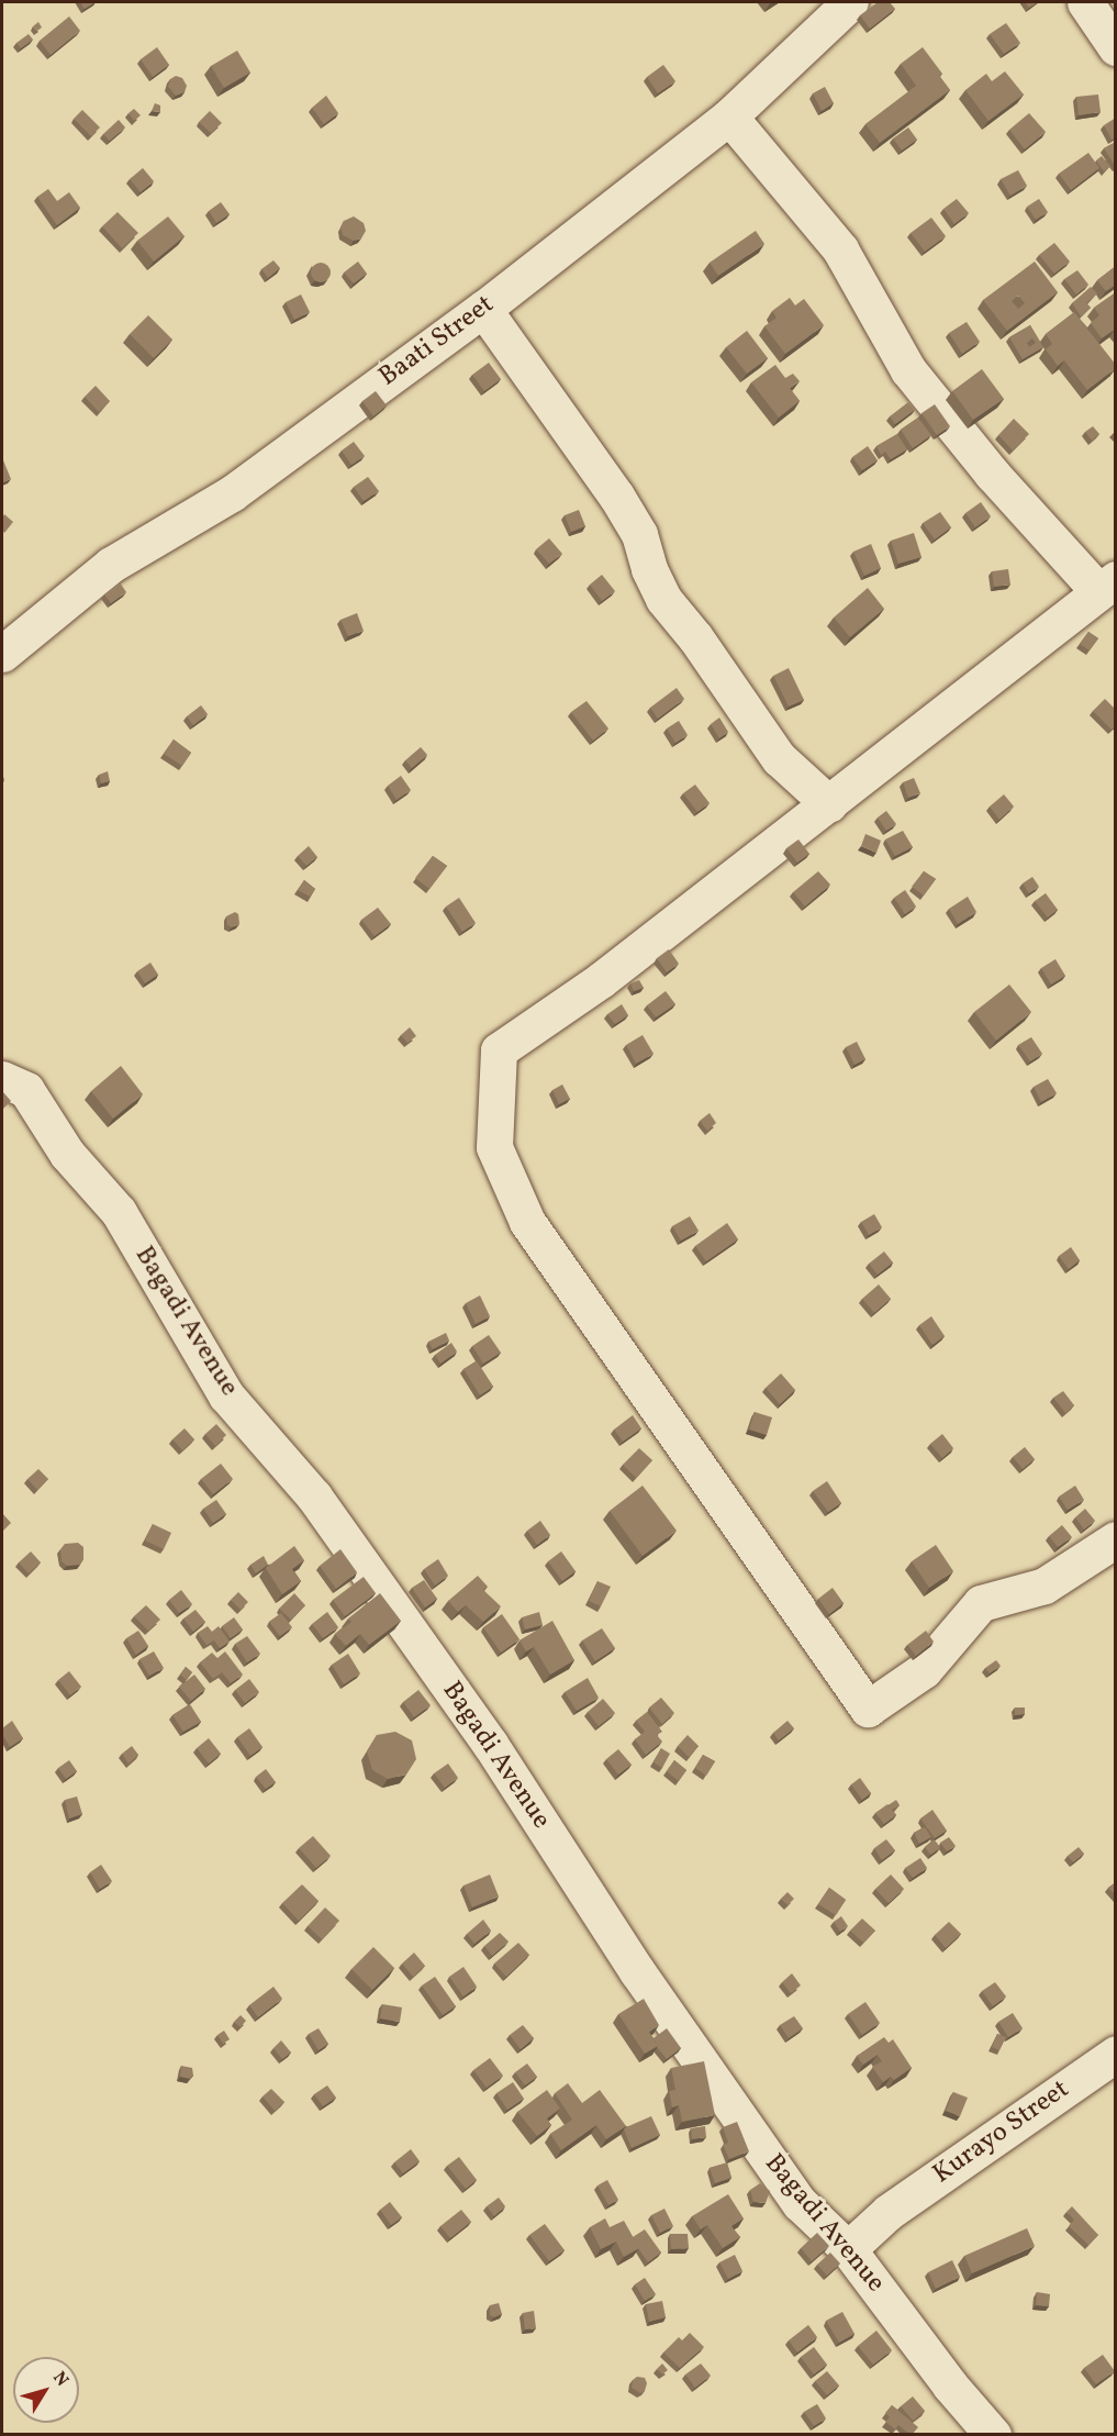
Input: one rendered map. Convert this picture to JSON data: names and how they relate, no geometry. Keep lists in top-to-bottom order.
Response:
{
  "streets": {
    "street": ["Baati Street", "Bagadi Avenue", "Kurayo Street"]
  },
  "crossings": [
    ["Bagadi Avenue", "Kurayo Street"]
  ],
  "north": "top right"
}
